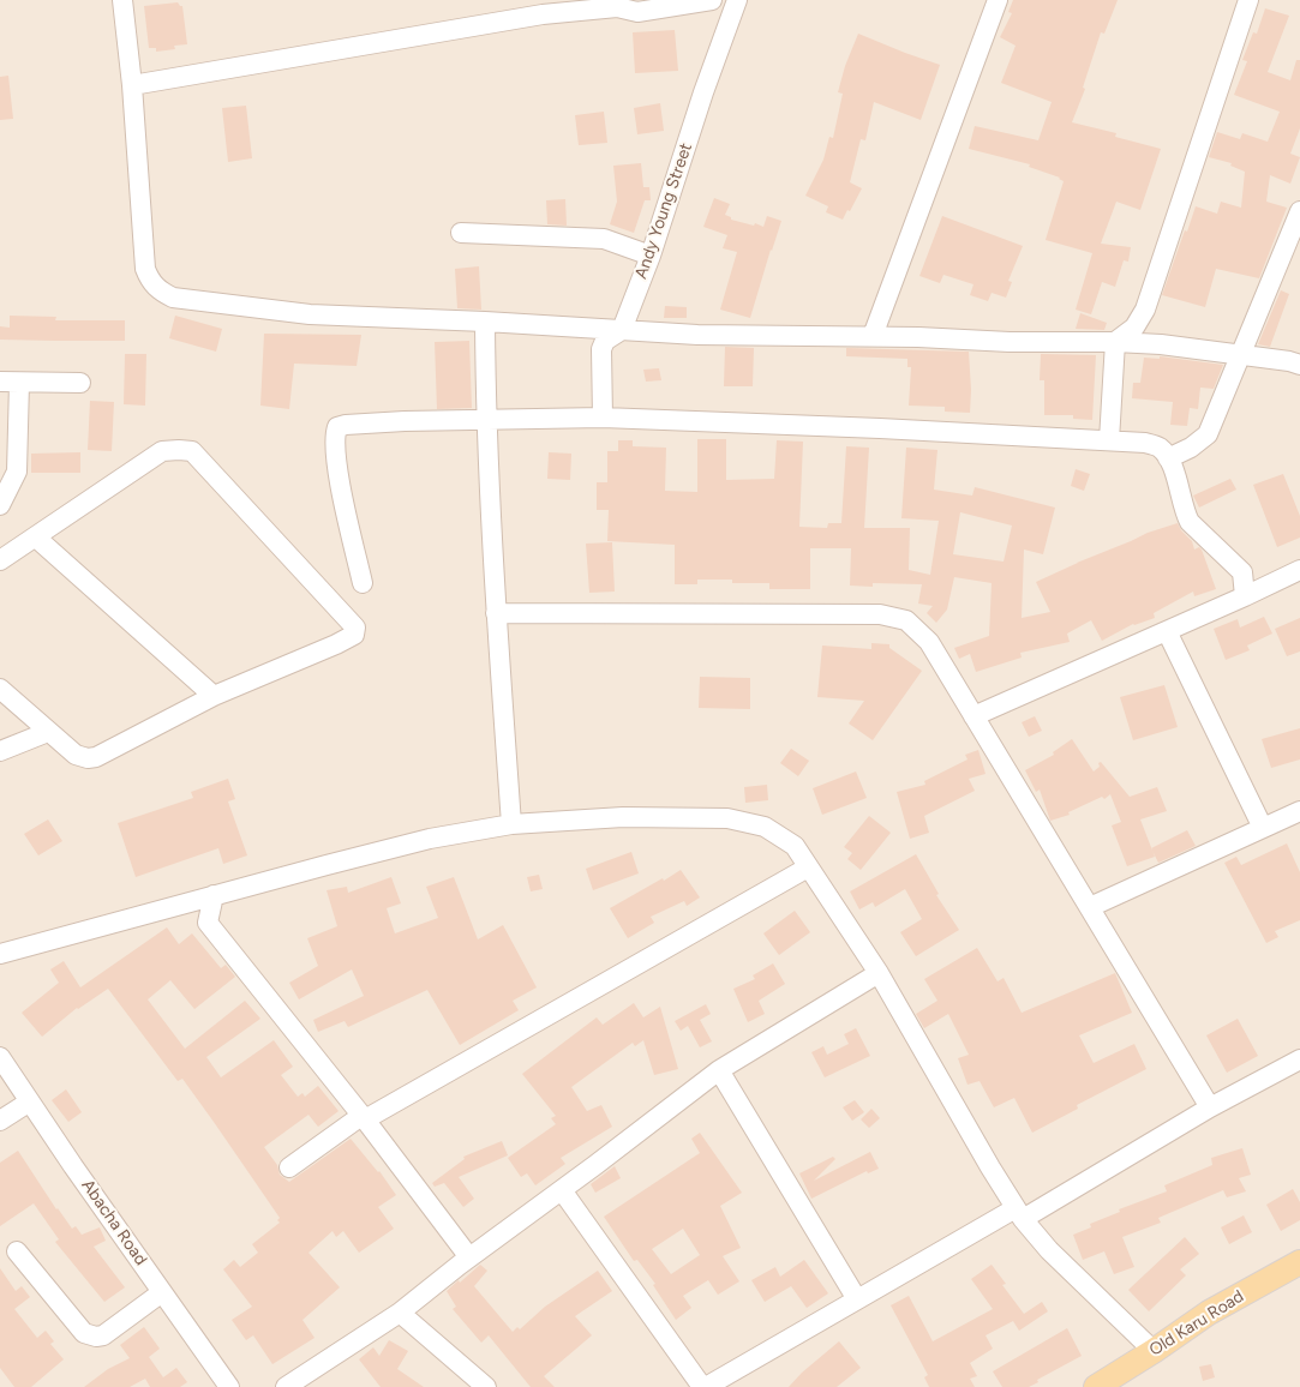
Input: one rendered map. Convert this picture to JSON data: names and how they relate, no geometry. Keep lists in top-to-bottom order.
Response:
{
  "streets": {
    "main road": ["Old Karu Road"],
    "street": ["Andy Young Street", "Abacha Road"]
  }
}
